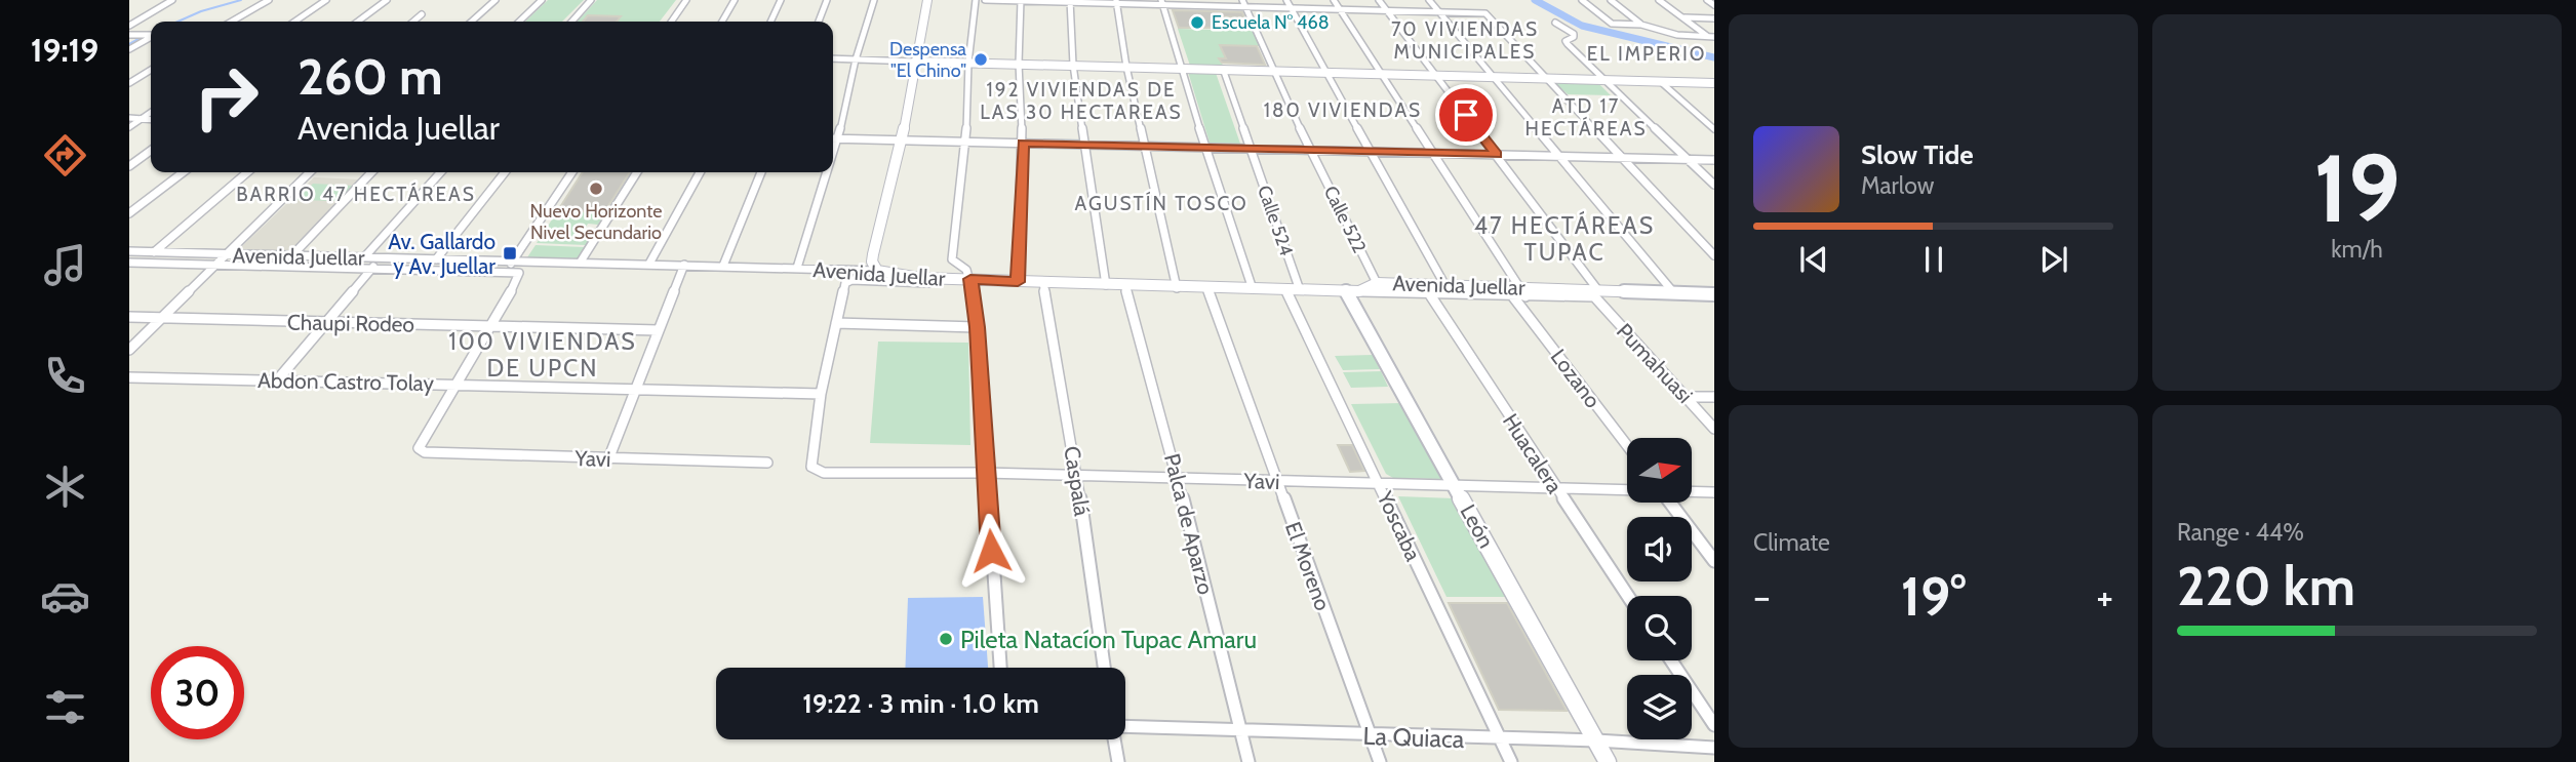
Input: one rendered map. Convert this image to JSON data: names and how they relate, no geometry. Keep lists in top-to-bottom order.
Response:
{
  "streets": {
    "street": [
      "Calle 522",
      "Calle 524",
      "Avenida Juellar",
      "Chaupi Rodeo",
      "Pumahuasi",
      "Lozano",
      "Abdon Castro Tolay",
      "Huacalera",
      "Yavi",
      "Caspalá",
      "Palca de Aparzo",
      "Yoscaba",
      "León",
      "El Moreno",
      "La Quiaca"
    ]
  },
  "crossings": [
    ["Calle 522", "Avenida Juellar"],
    ["Calle 524", "Avenida Juellar"],
    ["Calle 524", "Yoscaba"],
    ["Avenida Juellar", "Pumahuasi"],
    ["Avenida Juellar", "Lozano"],
    ["Avenida Juellar", "Caspalá"],
    ["Avenida Juellar", "Palca de Aparzo"],
    ["Avenida Juellar", "Yoscaba"],
    ["Avenida Juellar", "León"],
    ["Avenida Juellar", "El Moreno"],
    ["Abdon Castro Tolay", "Yavi"],
    ["Huacalera", "Yavi"],
    ["Yavi", "Caspalá"],
    ["Yavi", "Palca de Aparzo"],
    ["Yavi", "Yoscaba"],
    ["Yavi", "León"],
    ["Yavi", "El Moreno"],
    ["Palca de Aparzo", "La Quiaca"],
    ["Yoscaba", "La Quiaca"],
    ["León", "La Quiaca"],
    ["El Moreno", "La Quiaca"]
  ],
  "districts": [
    "70 VIVIENDAS MUNICIPALES",
    "EL IMPERIO",
    "192 VIVIENDAS DE LAS 30 HECTAREAS",
    "ATD 17 HECTÁREAS",
    "180 VIVIENDAS",
    "BARRIO 47 HECTÁREAS",
    "AGUSTÍN TOSCO",
    "47 HECTÁREAS TUPAC",
    "100 VIVIENDAS DE UPCN"
  ],
  "places": {
    "other": [
      "Escuela N° 468",
      "Despensa \"El Chino\"",
      "Nuevo Horizonte Nivel Secundario",
      "Pileta Natacíon Tupac Amaru"
    ],
    "transit": ["Av. Gallardo y Av. Juellar"]
  },
  "north": "right",
  "page": {
    "tabs": "19:19",
    "tile": [
      ["19", "km/h"],
      "Climate",
      ["Range · 44%", "220 km"]
    ],
    "turn": ["260 m", "Avenida Juellar"],
    "song": ["Slow Tide", "Marlow"],
    "heat": ["−", "19°", "+"],
    "limit": "30",
    "trip": "19:22 · 3 min · 1.0 km"
  }
}
